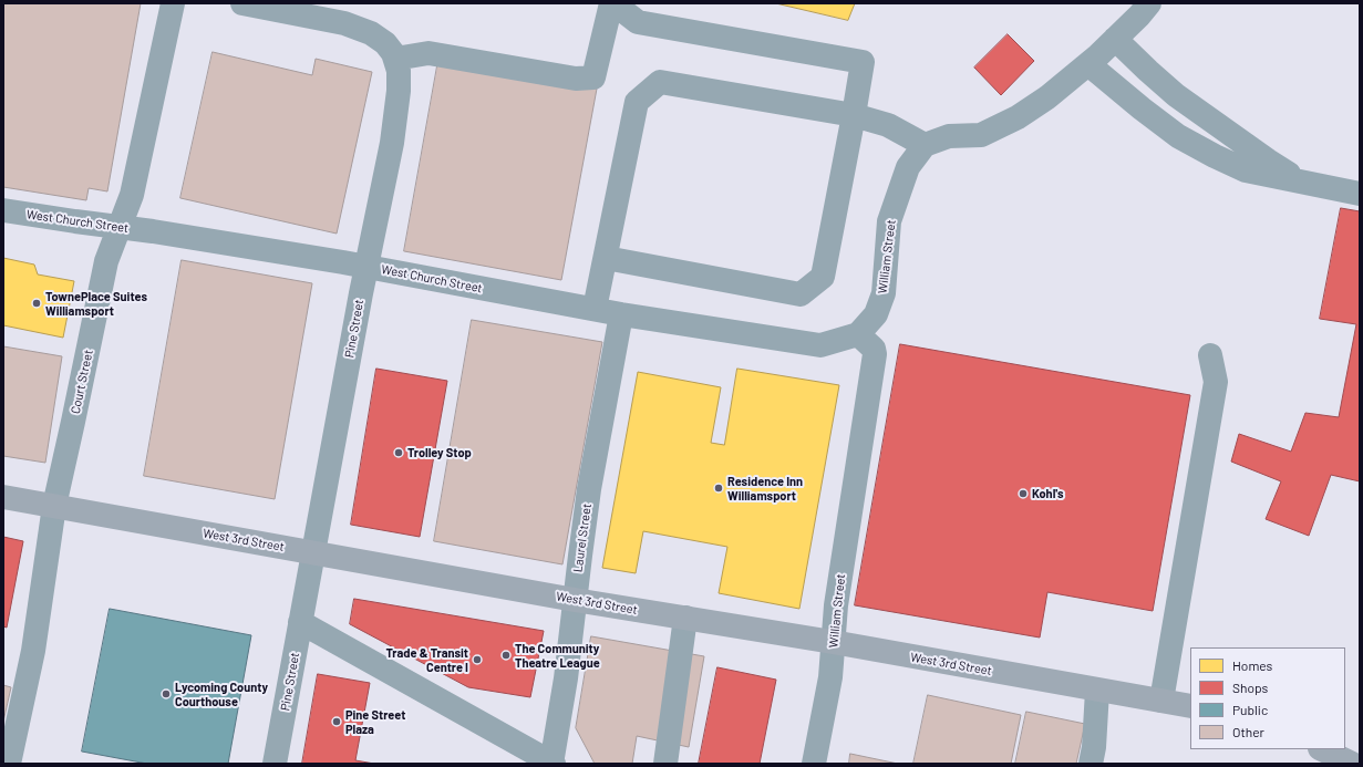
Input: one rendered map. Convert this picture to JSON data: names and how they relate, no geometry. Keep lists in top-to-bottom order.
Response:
{
  "streets": {
    "main road": ["West 3rd Street"],
    "street": [
      "West Church Street",
      "William Street",
      "Pine Street",
      "Court Street",
      "Laurel Street"
    ]
  },
  "crossings": [
    ["West Church Street", "William Street"],
    ["West Church Street", "Pine Street"],
    ["West Church Street", "Court Street"],
    ["West Church Street", "Laurel Street"],
    ["William Street", "West 3rd Street"],
    ["Pine Street", "West 3rd Street"],
    ["Court Street", "West 3rd Street"],
    ["Laurel Street", "West 3rd Street"]
  ],
  "places": [
    "TownePlace Suites Williamsport",
    "Trolley Stop",
    "Residence Inn Williamsport",
    "Kohl's",
    "The Community Theatre League",
    "Trade & Transit Centre I",
    "Lycoming County Courthouse",
    "Pine Street Plaza"
  ],
  "legend": [
    "Homes",
    "Shops",
    "Public",
    "Other"
  ]
}
